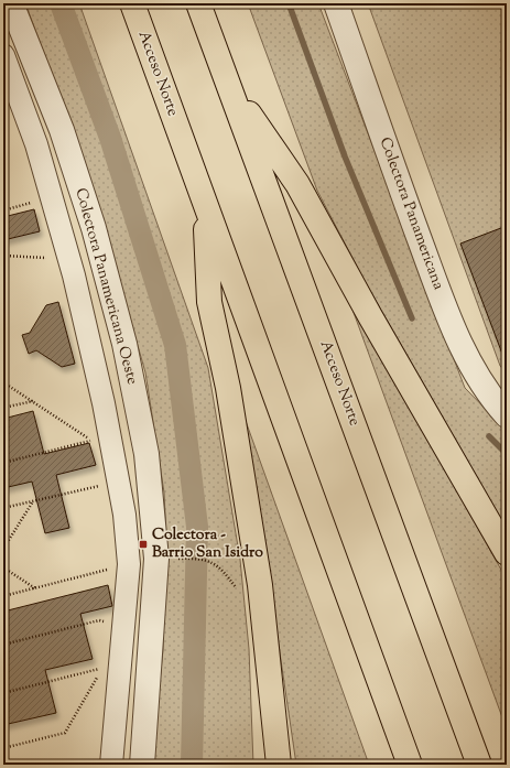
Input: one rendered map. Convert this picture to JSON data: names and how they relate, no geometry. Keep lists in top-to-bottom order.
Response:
{
  "streets": {
    "highway": ["Acceso Norte"],
    "street": ["Colectora Panamericana", "Colectora Panamericana Oeste"]
  },
  "places": {
    "transit": ["Colectora - Barrio San Isidro"]
  }
}
